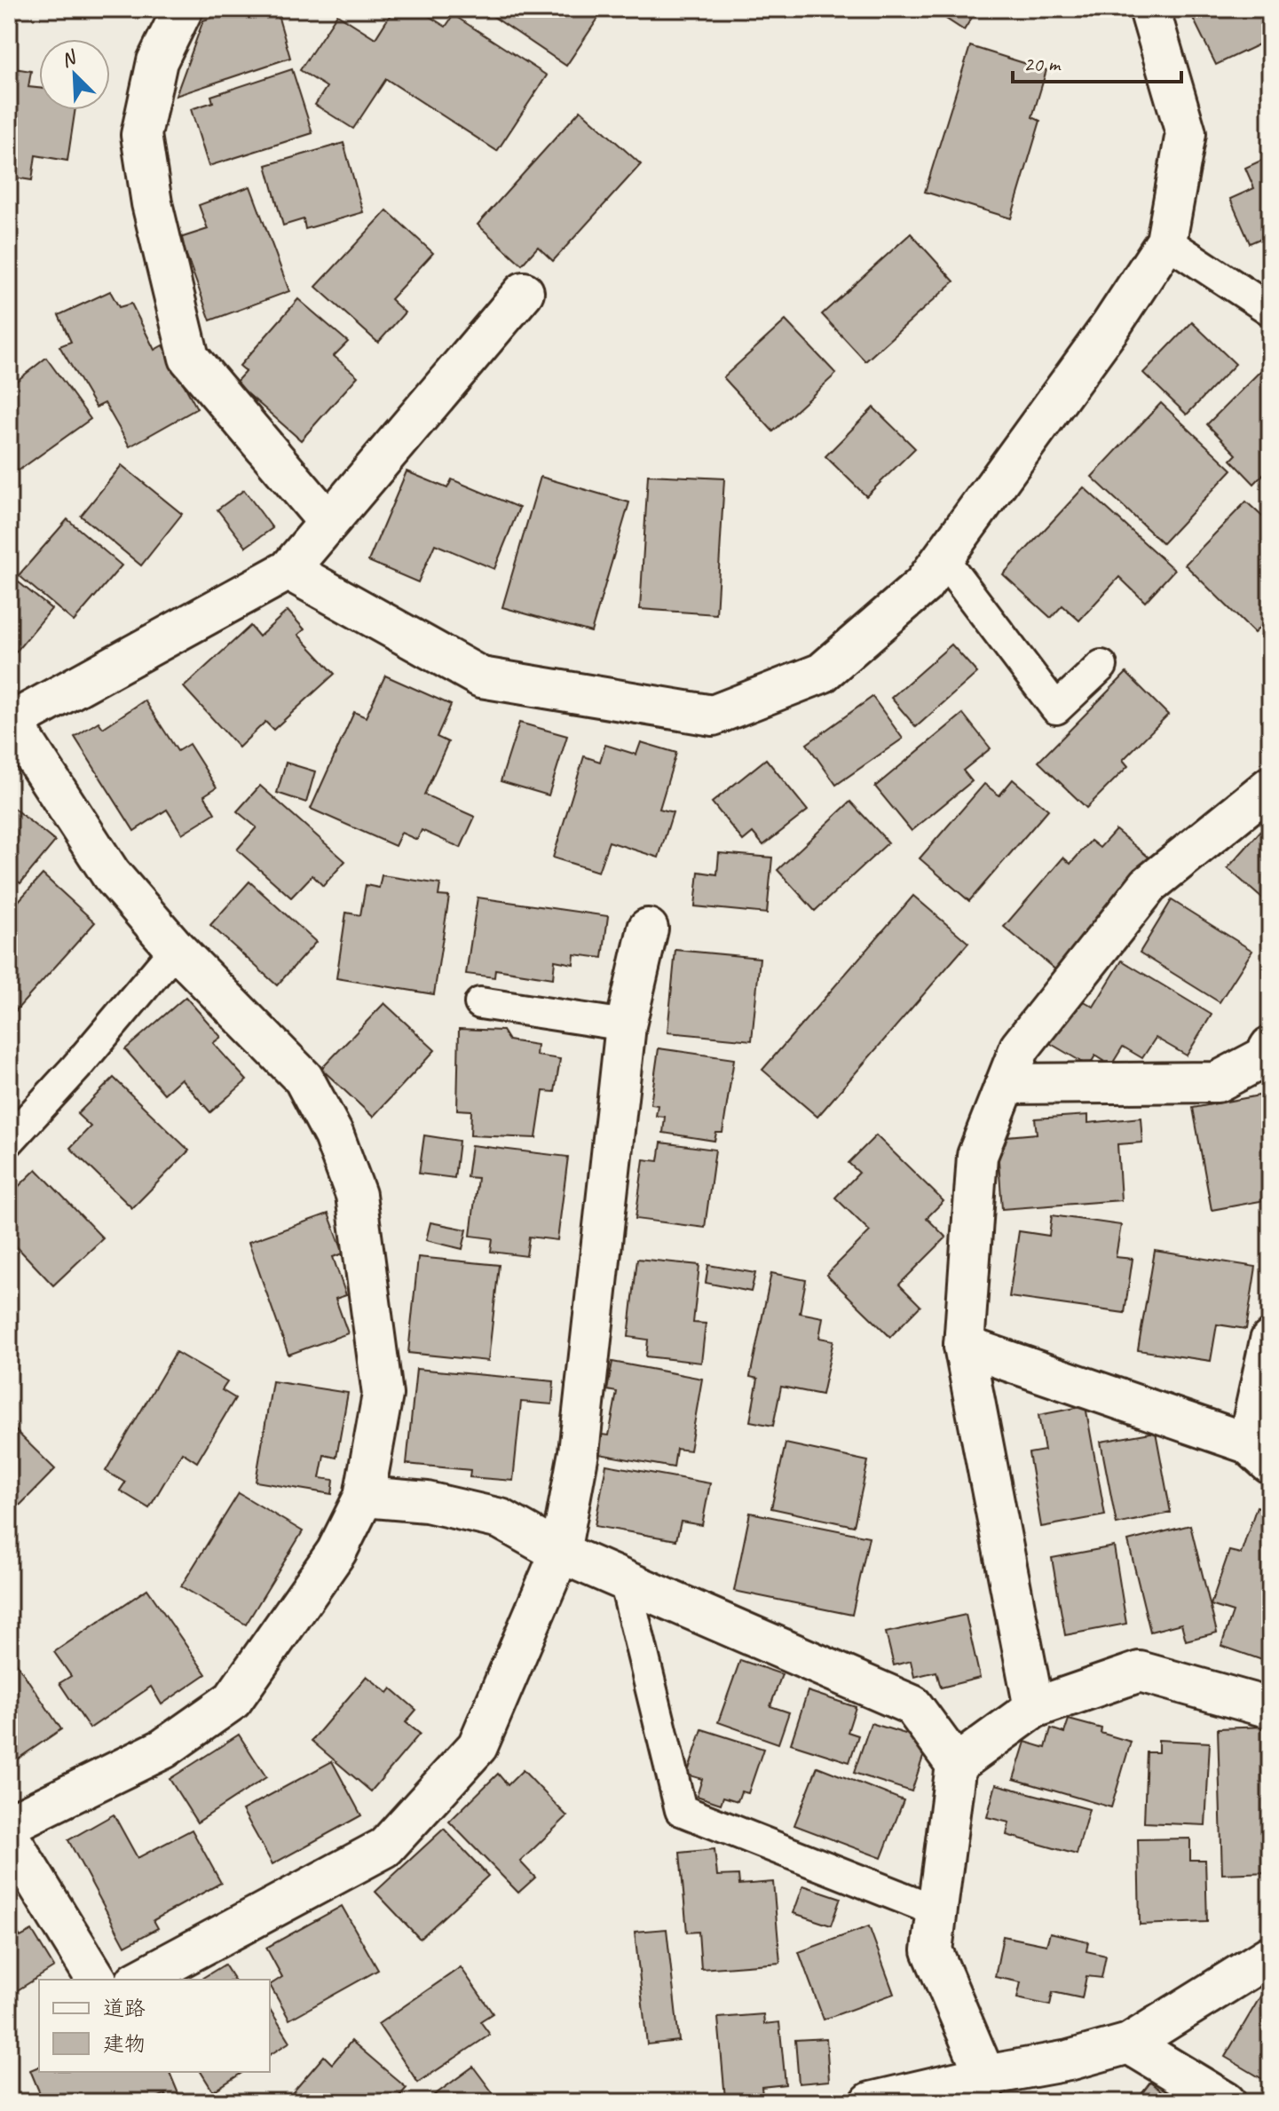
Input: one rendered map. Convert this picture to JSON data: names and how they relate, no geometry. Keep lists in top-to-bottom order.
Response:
{
  "legend": ["道路", "建物"],
  "scale_bar": "20 m",
  "north": "top left"
}
